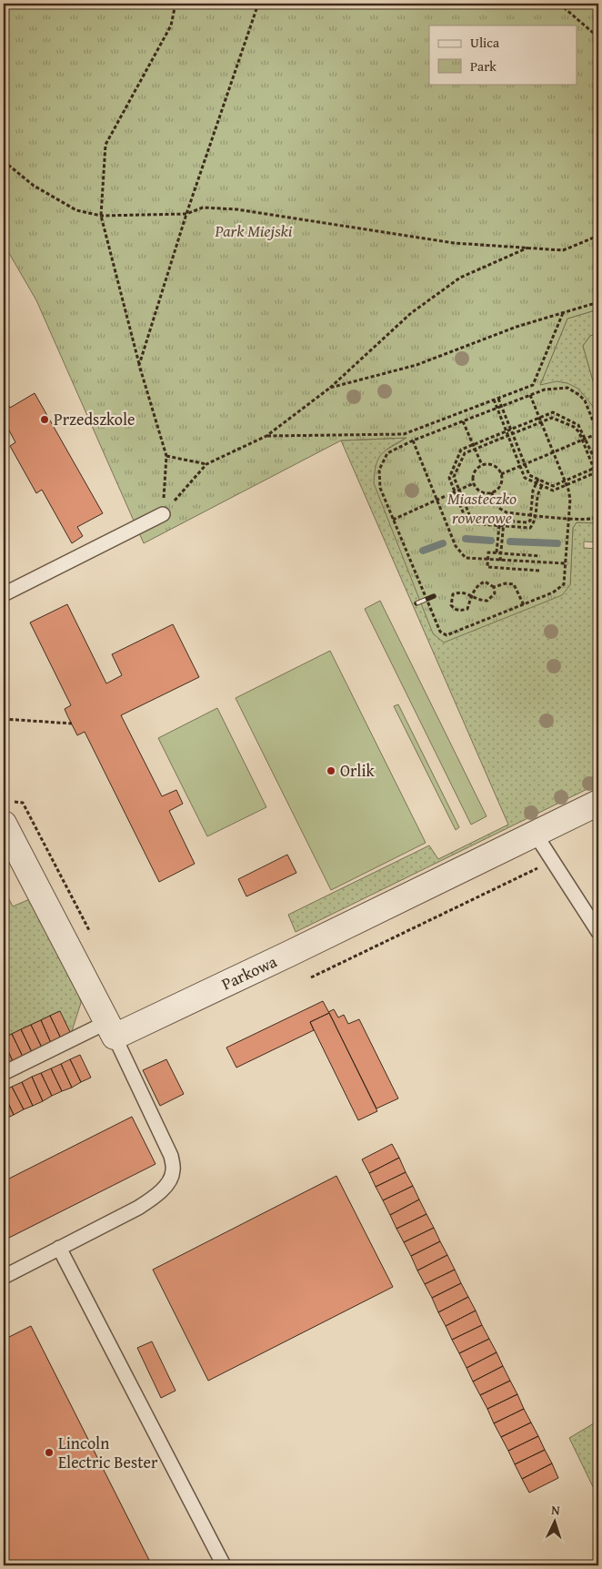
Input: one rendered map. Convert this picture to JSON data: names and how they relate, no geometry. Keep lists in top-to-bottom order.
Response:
{
  "streets": {
    "street": ["Parkowa"]
  },
  "parks": ["Park Miejski", "Miasteczko rowerowe"],
  "places": ["Przedszkole", "Orlik", "Lincoln Electric Bester"],
  "legend": ["Ulica", "Park"],
  "north": "top"
}
